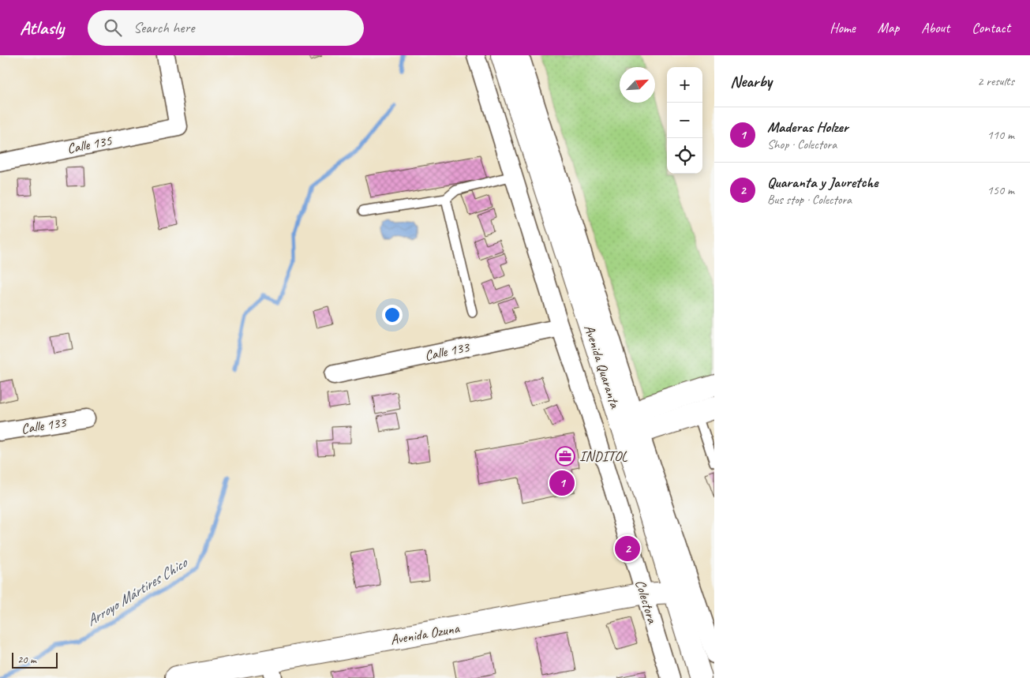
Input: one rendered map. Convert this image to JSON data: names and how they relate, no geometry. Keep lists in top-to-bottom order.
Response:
{
  "streets": {
    "main road": ["Avenida Quaranta", "Avenida Ozuna"],
    "street": ["Calle 135", "Calle 133", "Colectora"]
  },
  "crossings": [
    ["Calle 133", "Colectora"],
    ["Avenida Quaranta", "Avenida Ozuna"],
    ["Colectora", "Avenida Ozuna"]
  ],
  "water": ["Arroyo Mártires Chico"],
  "places": {
    "office": ["INDITOL"]
  },
  "scale_bar": "20 m",
  "north": "top right",
  "page": {
    "header": "Atlasly",
    "search": "Search here",
    "nav": [
      "Home",
      "Map",
      "About",
      "Contact"
    ],
    "heading": ["Nearby", "2 results"],
    "map_buttons": ["+", "−"],
    "list": [
      {
        "mark": "1",
        "name": "Maderas Holzer",
        "note": "Shop · Colectora",
        "value": "110 m"
      },
      {
        "mark": "2",
        "name": "Quaranta y Jauretche",
        "note": "Bus stop · Colectora",
        "value": "150 m"
      }
    ],
    "pins": ["1", "2"],
    "scale": "20 m"
  }
}
